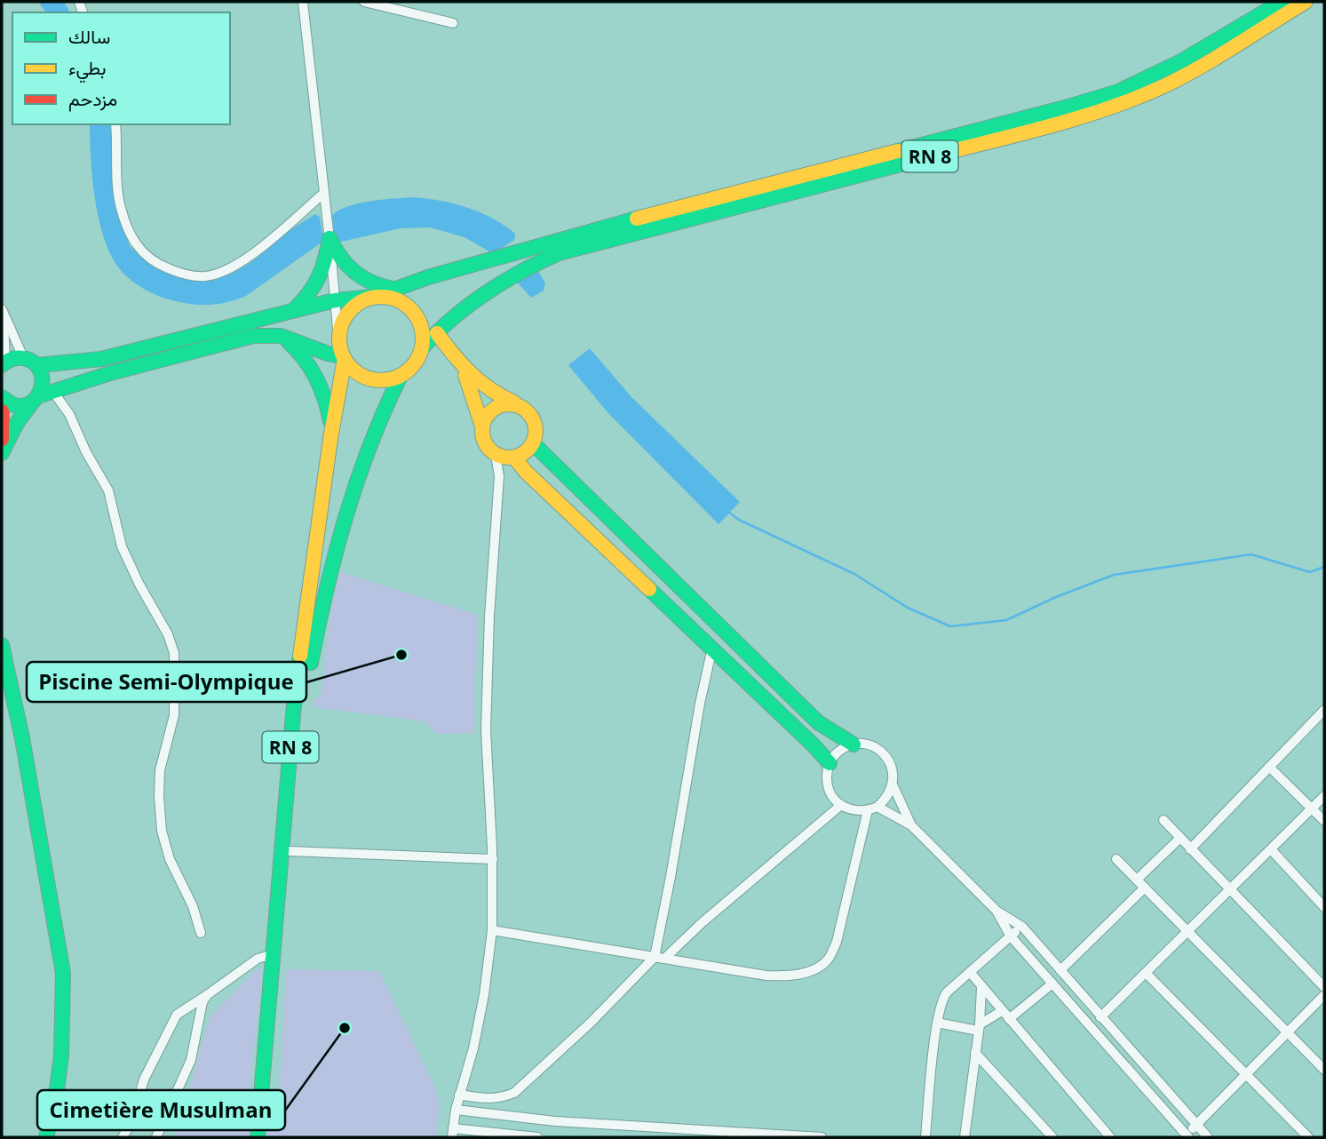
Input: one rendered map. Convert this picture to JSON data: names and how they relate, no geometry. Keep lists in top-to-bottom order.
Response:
{
  "streets": {
    "main road": ["RN 8"]
  },
  "places": ["Piscine Semi-Olympique", "Cimetière Musulman"],
  "legend": ["سالك", "بطيء", "مزدحم"]
}
